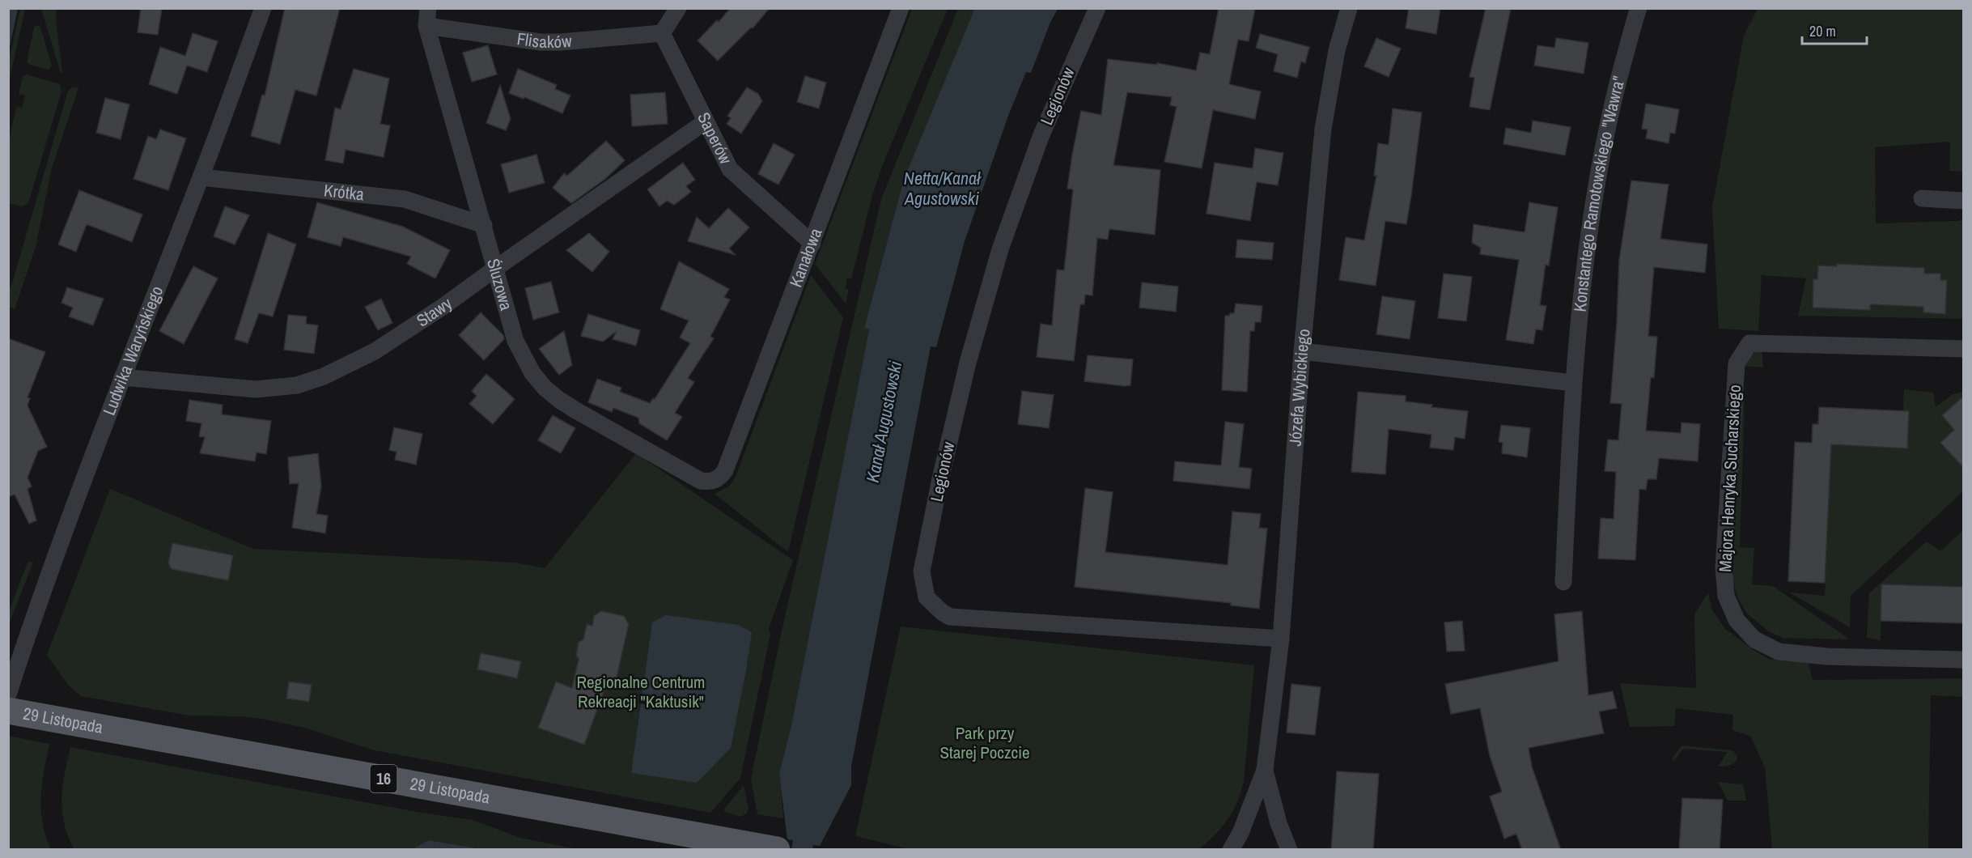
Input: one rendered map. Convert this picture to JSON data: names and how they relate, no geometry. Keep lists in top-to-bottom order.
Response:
{
  "streets": {
    "main road": ["29 Listopada", "16"],
    "street": [
      "Flisaków",
      "Legionów",
      "Saperów",
      "Krótka",
      "Konstantego Ramotowskiego \"Wawra\"",
      "Kanałowa",
      "Śluzowa",
      "Stawy",
      "Ludwika Waryńskiego",
      "Józefa Wybickiego",
      "Majora Henryka Sucharskiego"
    ]
  },
  "crossings": [
    ["Flisaków", "Saperów"],
    ["Flisaków", "Śluzowa"],
    ["Legionów", "Józefa Wybickiego"],
    ["Saperów", "Kanałowa"],
    ["Saperów", "Stawy"],
    ["Krótka", "Śluzowa"],
    ["Krótka", "Ludwika Waryńskiego"],
    ["Kanałowa", "Śluzowa"],
    ["Śluzowa", "Stawy"],
    ["Stawy", "Ludwika Waryńskiego"]
  ],
  "water": ["Netta/Kanał Agustowski", "Kanał Augustowski"],
  "parks": ["Regionalne Centrum Rekreacji \"Kaktusik\"", "Park przy Starej Poczcie"],
  "scale_bar": "20 m"
}
